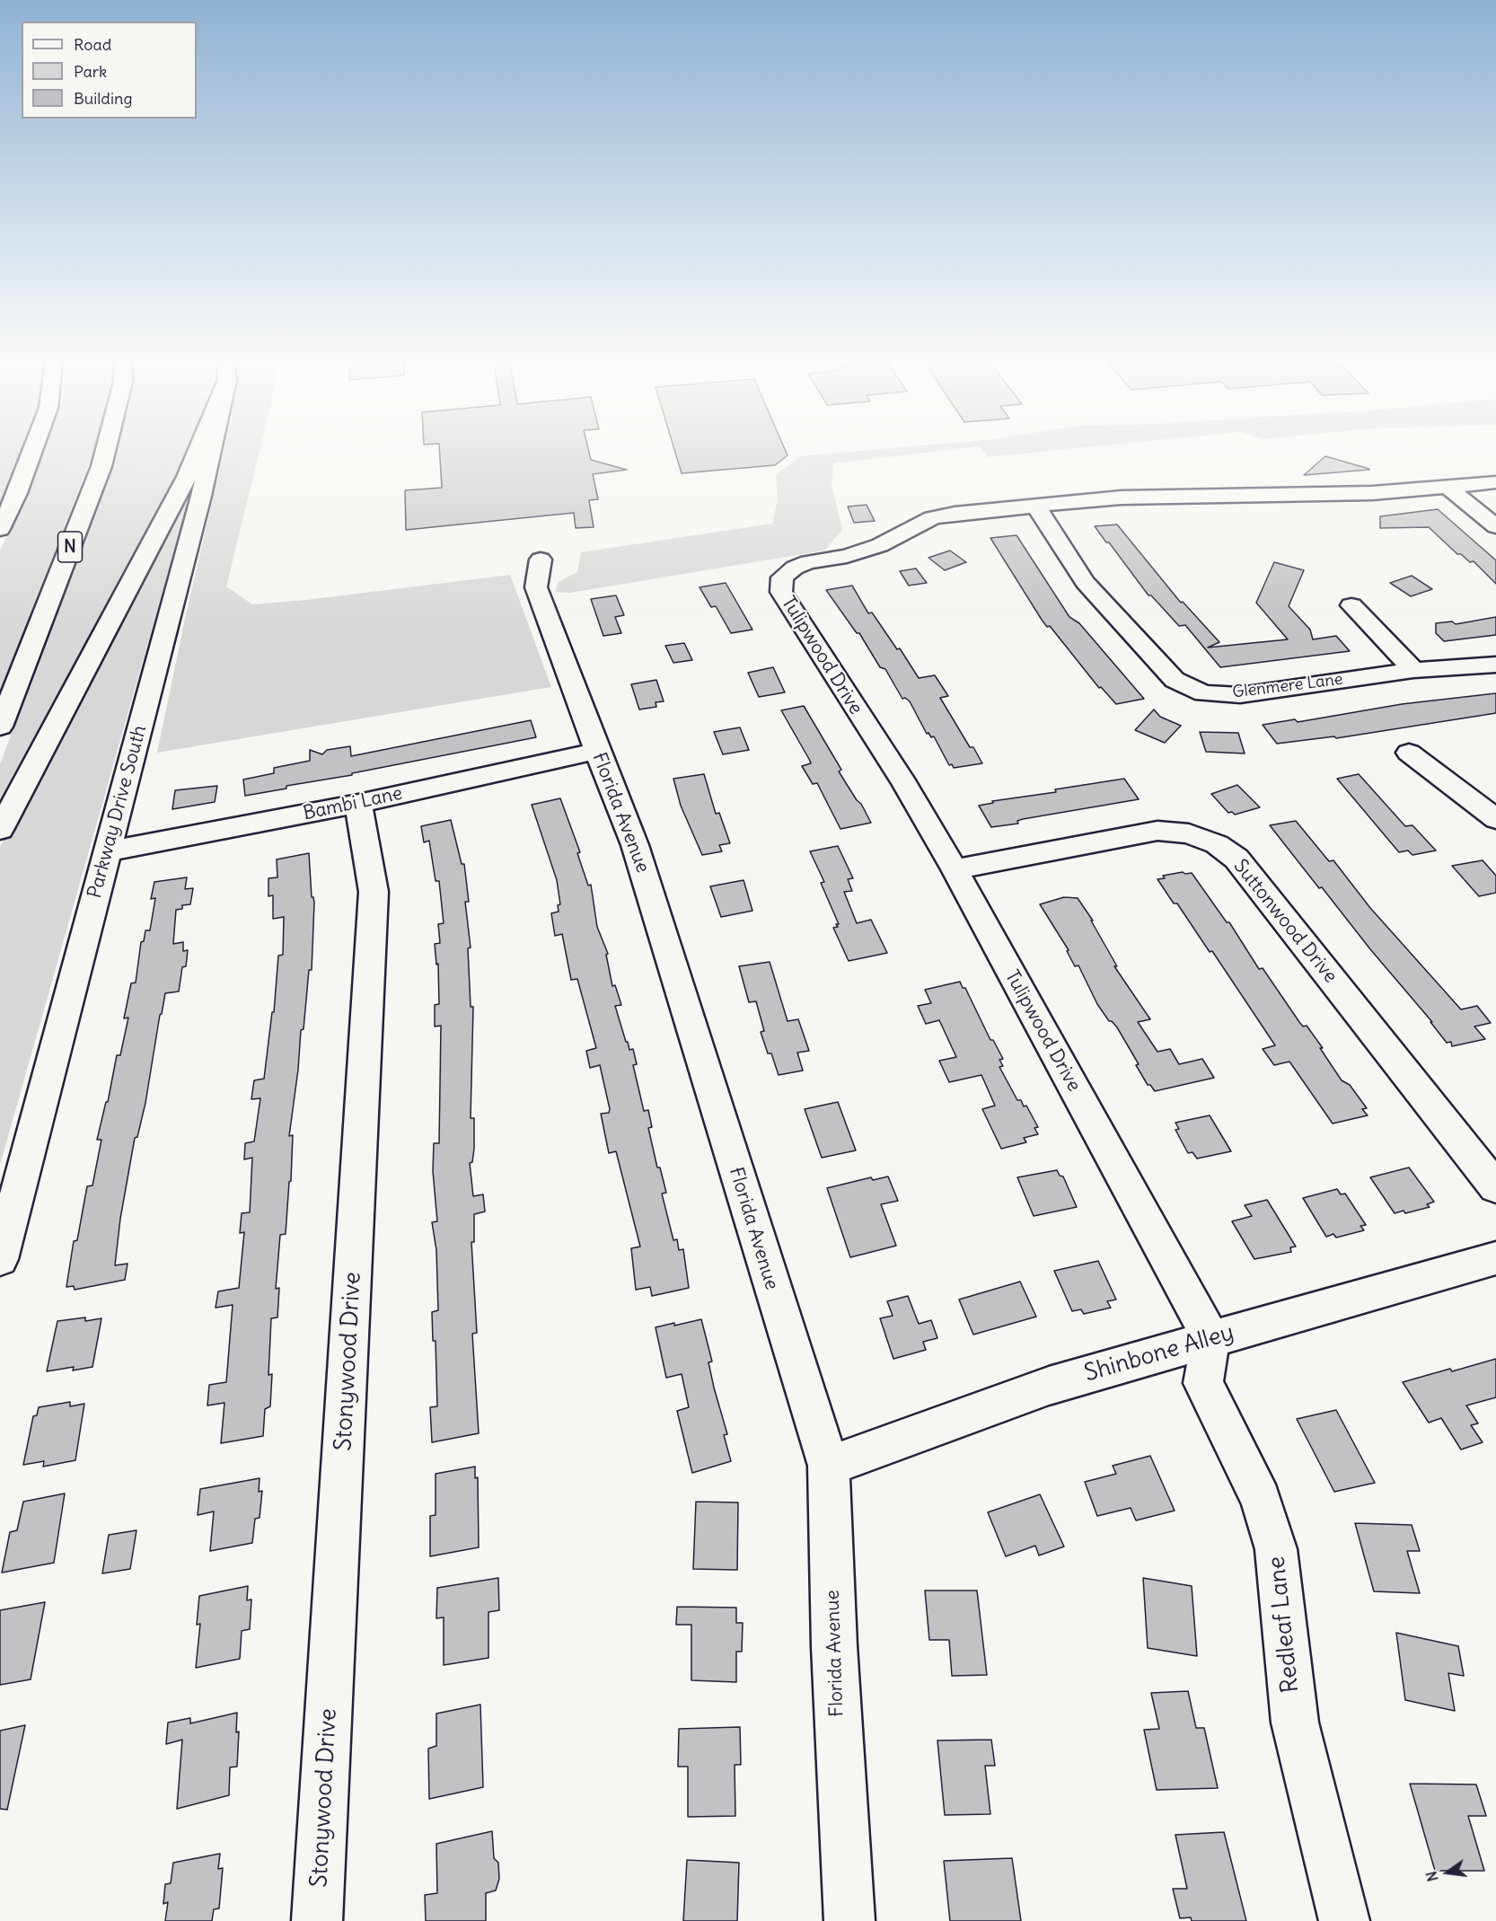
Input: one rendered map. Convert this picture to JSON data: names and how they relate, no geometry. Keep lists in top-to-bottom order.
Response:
{
  "streets": {
    "main road": [
      "N",
      "Tulipwood Drive",
      "Glenmere Lane",
      "Bambi Lane",
      "Parkway Drive South",
      "Florida Avenue",
      "Suttonwood Drive",
      "Shinbone Alley",
      "Stonywood Drive",
      "Redleaf Lane"
    ]
  },
  "crossings": [
    ["Tulipwood Drive", "Glenmere Lane"],
    ["Tulipwood Drive", "Suttonwood Drive"],
    ["Tulipwood Drive", "Shinbone Alley"],
    ["Tulipwood Drive", "Redleaf Lane"],
    ["Bambi Lane", "Parkway Drive South"],
    ["Bambi Lane", "Florida Avenue"],
    ["Bambi Lane", "Stonywood Drive"],
    ["Florida Avenue", "Shinbone Alley"],
    ["Shinbone Alley", "Redleaf Lane"]
  ],
  "legend": ["Road", "Park", "Building"],
  "north": "left"
}
